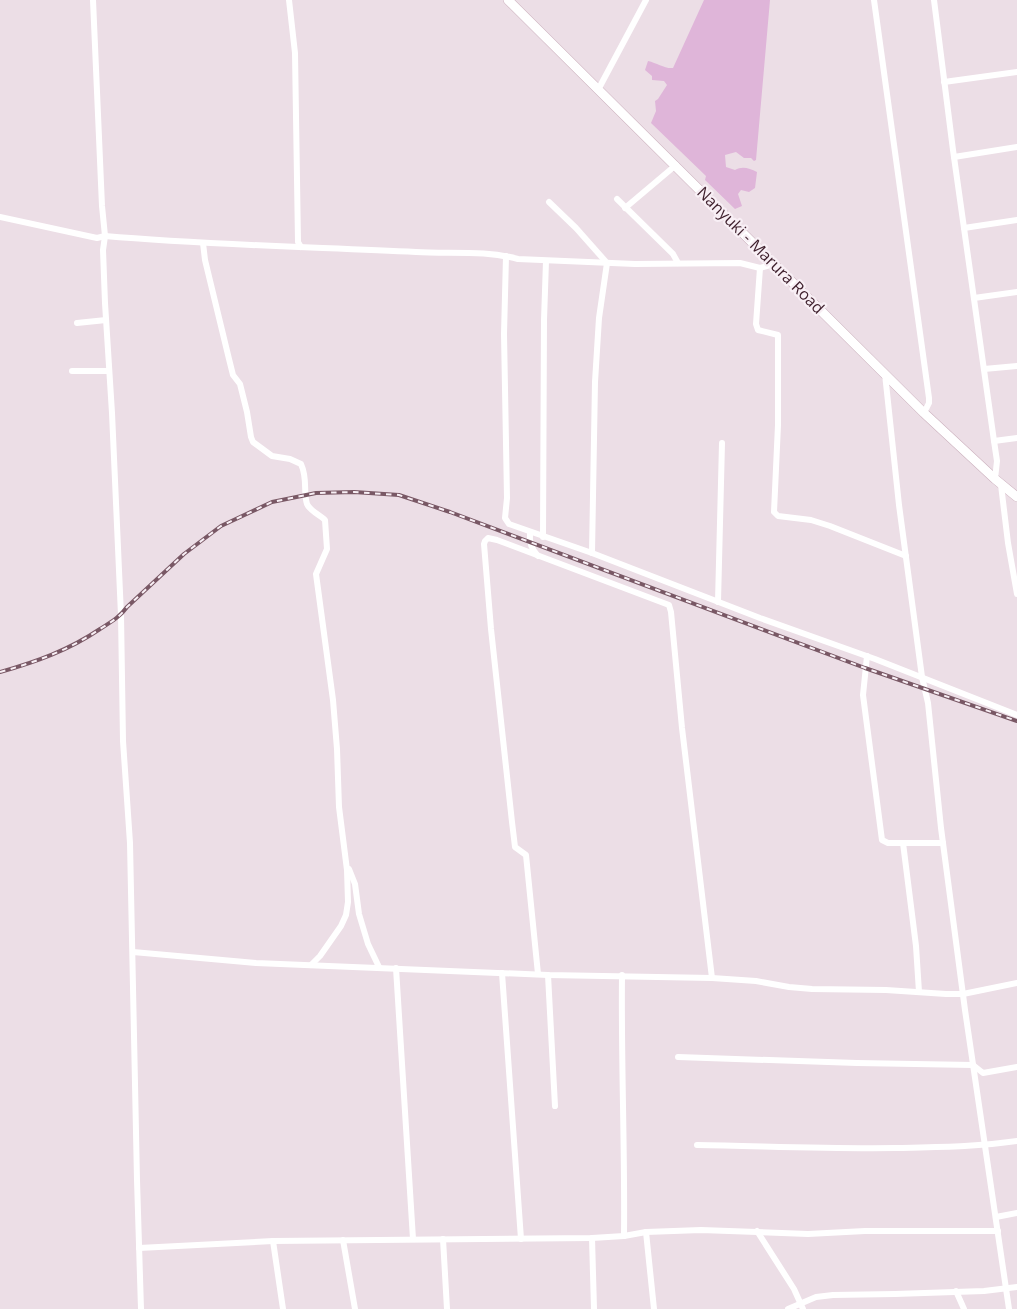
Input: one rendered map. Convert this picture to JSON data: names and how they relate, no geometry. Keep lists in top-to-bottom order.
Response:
{
  "streets": {
    "street": ["Nanyuki - Marura Road"]
  }
}
